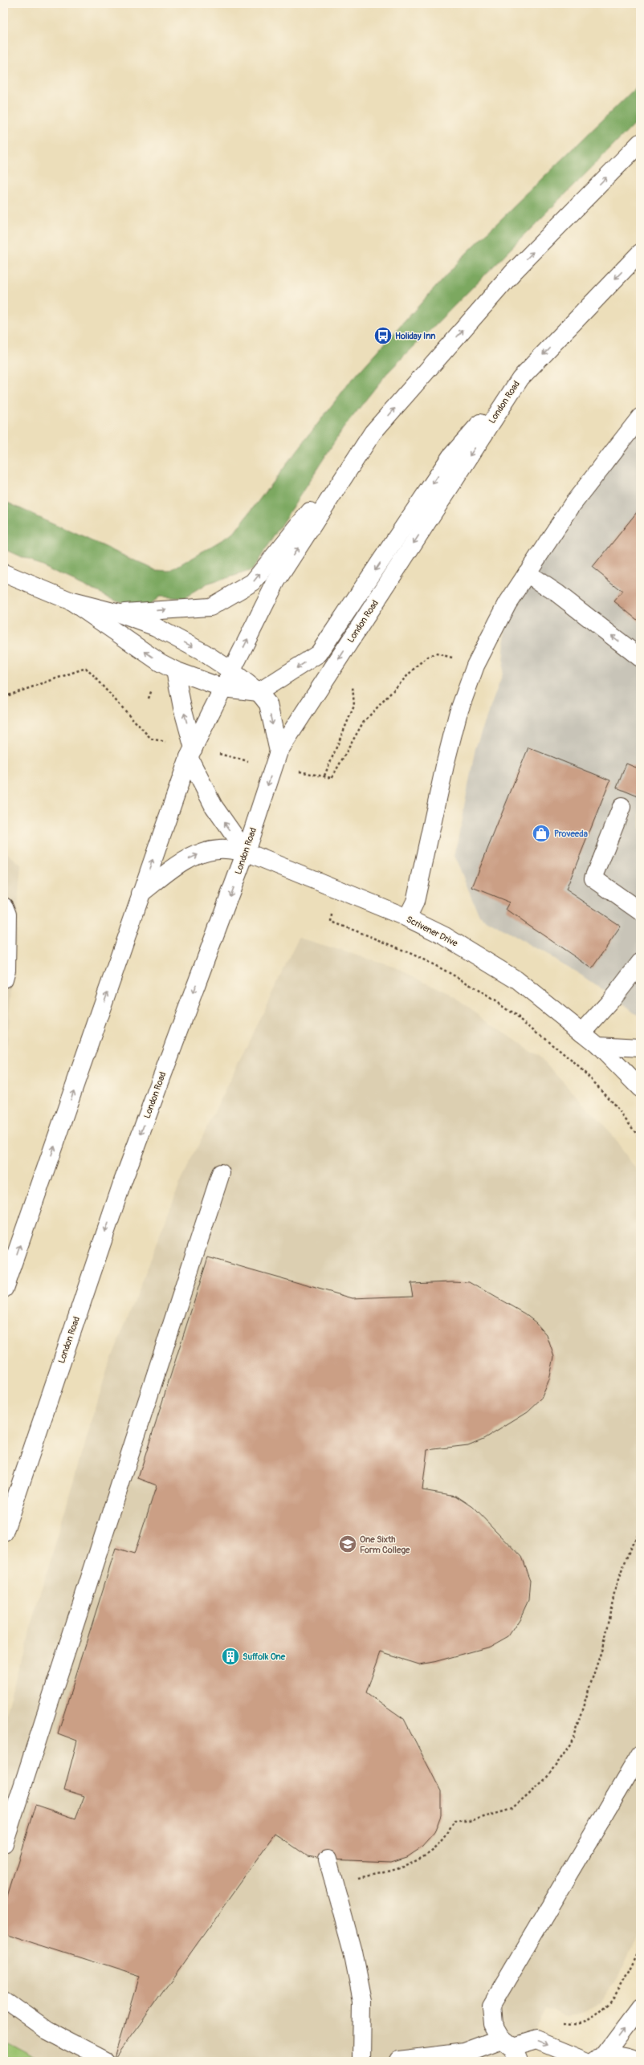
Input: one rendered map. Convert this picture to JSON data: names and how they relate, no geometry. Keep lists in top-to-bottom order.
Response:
{
  "streets": {
    "main road": ["London Road", "Scrivener Drive"]
  },
  "crossings": [
    ["London Road", "Scrivener Drive"]
  ],
  "places": {
    "bus stop": ["Holiday Inn"],
    "shop": ["Proveeda"],
    "school or university": ["One Sixth Form College"],
    "building": ["Suffolk One"]
  }
}
